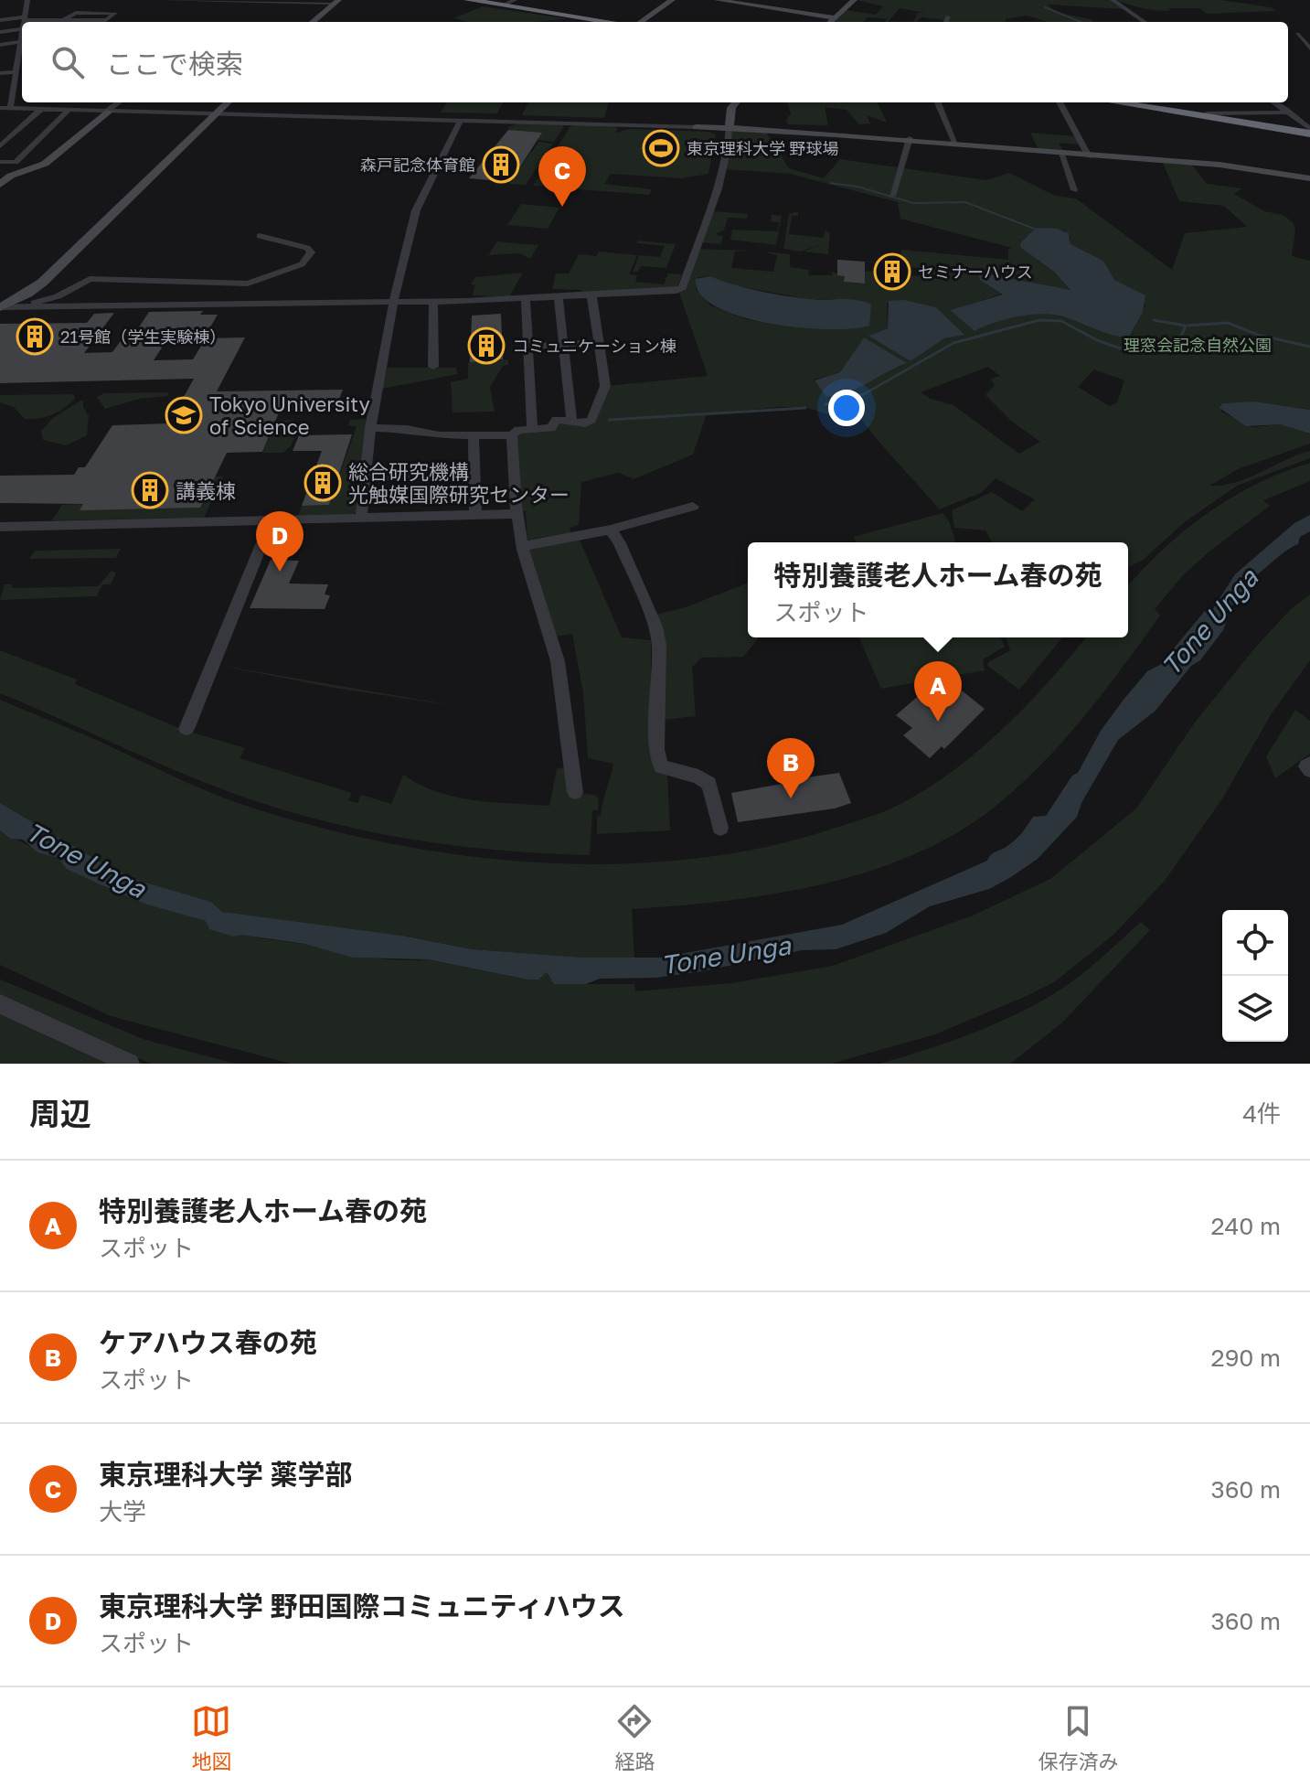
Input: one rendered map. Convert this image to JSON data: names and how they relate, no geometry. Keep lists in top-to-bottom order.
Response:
{
  "water": ["Tone Unga"],
  "parks": ["理窓会記念自然公園"],
  "places": {
    "sports": ["東京理科大学 野球場"],
    "building": [
      "森戸記念体育館",
      "セミナーハウス",
      "21号館（学生実験棟）",
      "コミュニケーション棟",
      "総合研究機構 光触媒国際研究センター",
      "講義棟"
    ],
    "school or university": ["Tokyo University of Science"]
  },
  "page": {
    "search": "ここで検索",
    "pins": [
      "C",
      "D",
      "A",
      "B"
    ],
    "popup": ["特別養護老人ホーム春の苑", "スポット"],
    "heading": ["周辺", "4件"],
    "list": [
      {
        "mark": "A",
        "name": "特別養護老人ホーム春の苑",
        "note": "スポット",
        "value": "240 m"
      },
      {
        "mark": "B",
        "name": "ケアハウス春の苑",
        "note": "スポット",
        "value": "290 m"
      },
      {
        "mark": "C",
        "name": "東京理科大学 薬学部",
        "note": "大学",
        "value": "360 m"
      },
      {
        "mark": "D",
        "name": "東京理科大学 野田国際コミュニティハウス",
        "note": "スポット",
        "value": "360 m"
      }
    ],
    "nav": ["地図", "経路", "保存済み"]
  }
}
